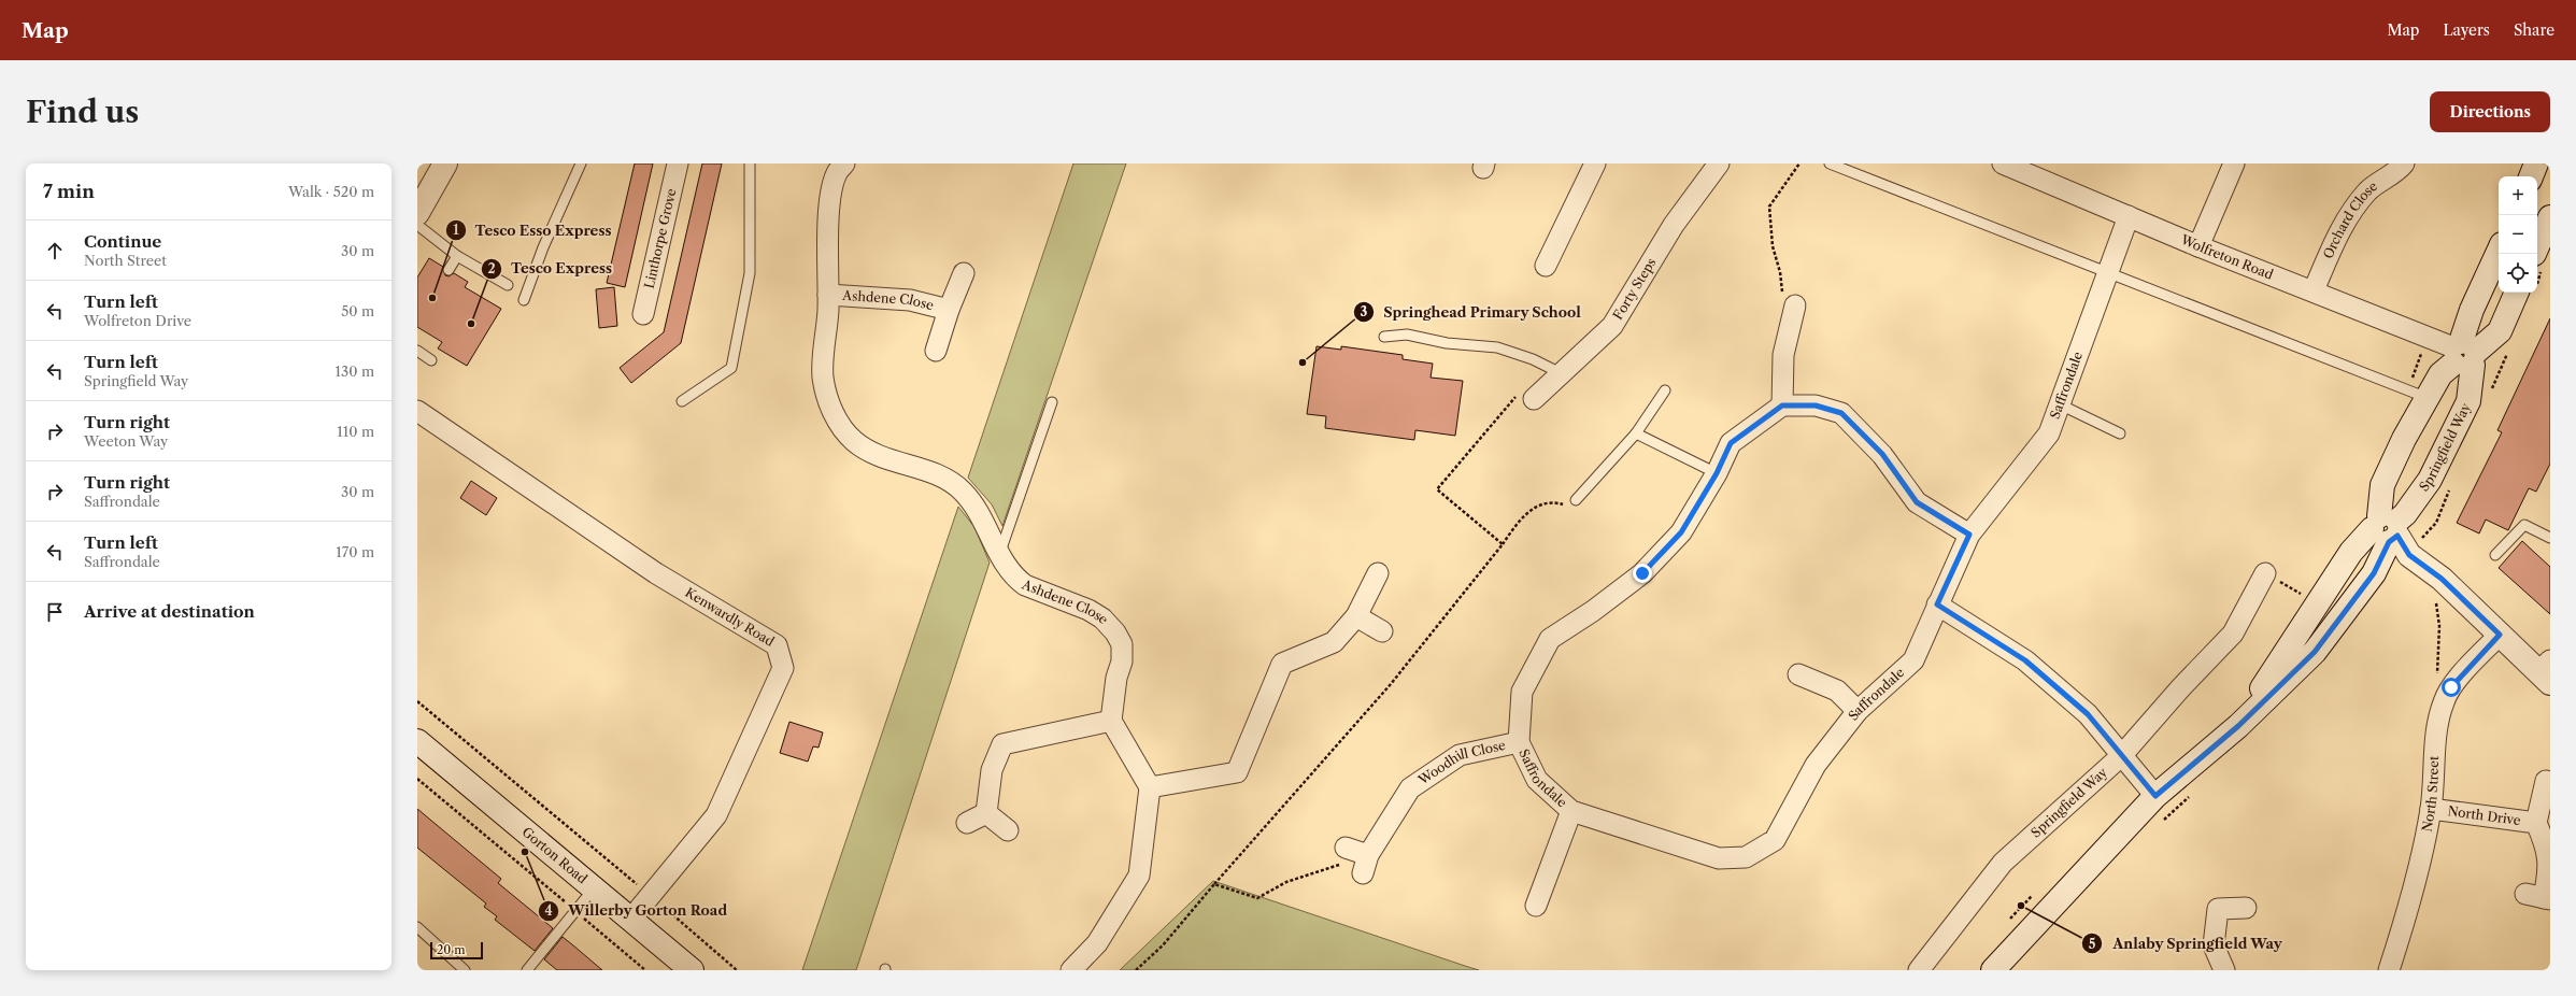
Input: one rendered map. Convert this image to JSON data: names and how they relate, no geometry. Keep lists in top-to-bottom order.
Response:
{
  "streets": {
    "main road": ["Springfield Way", "Gorton Road"],
    "street": [
      "Orchard Close",
      "Linthorpe Grove",
      "Wolfreton Road",
      "Forty Steps",
      "Ashdene Close",
      "Saffrondale",
      "Kenwardly Road",
      "Woodhill Close",
      "North Street",
      "North Drive"
    ]
  },
  "crossings": [
    ["Orchard Close", "Wolfreton Road"],
    ["Wolfreton Road", "Saffrondale"],
    ["Wolfreton Road", "Springfield Way"],
    ["Saffrondale", "Woodhill Close"],
    ["Kenwardly Road", "Gorton Road"],
    ["North Street", "North Drive"]
  ],
  "places": [
    "Tesco Esso Express",
    "Tesco Express",
    "Springhead Primary School",
    "Willerby Gorton Road",
    "Anlaby Springfield Way"
  ],
  "scale_bar": "20 m",
  "page": {
    "header": "Map",
    "nav": ["Map", "Layers", "Share"],
    "buttons": "Directions",
    "title": "Find us",
    "heading": ["7 min", "Walk · 520 m"],
    "map_buttons": ["+", "−"],
    "list": [
      ["Continue", "North Street", "30 m"],
      ["Turn left", "Wolfreton Drive", "50 m"],
      ["Turn left", "Springfield Way", "130 m"],
      ["Turn right", "Weeton Way", "110 m"],
      ["Turn right", "Saffrondale", "30 m"],
      ["Turn left", "Saffrondale", "170 m"],
      "Arrive at destination"
    ],
    "scale": "20 m"
  }
}
